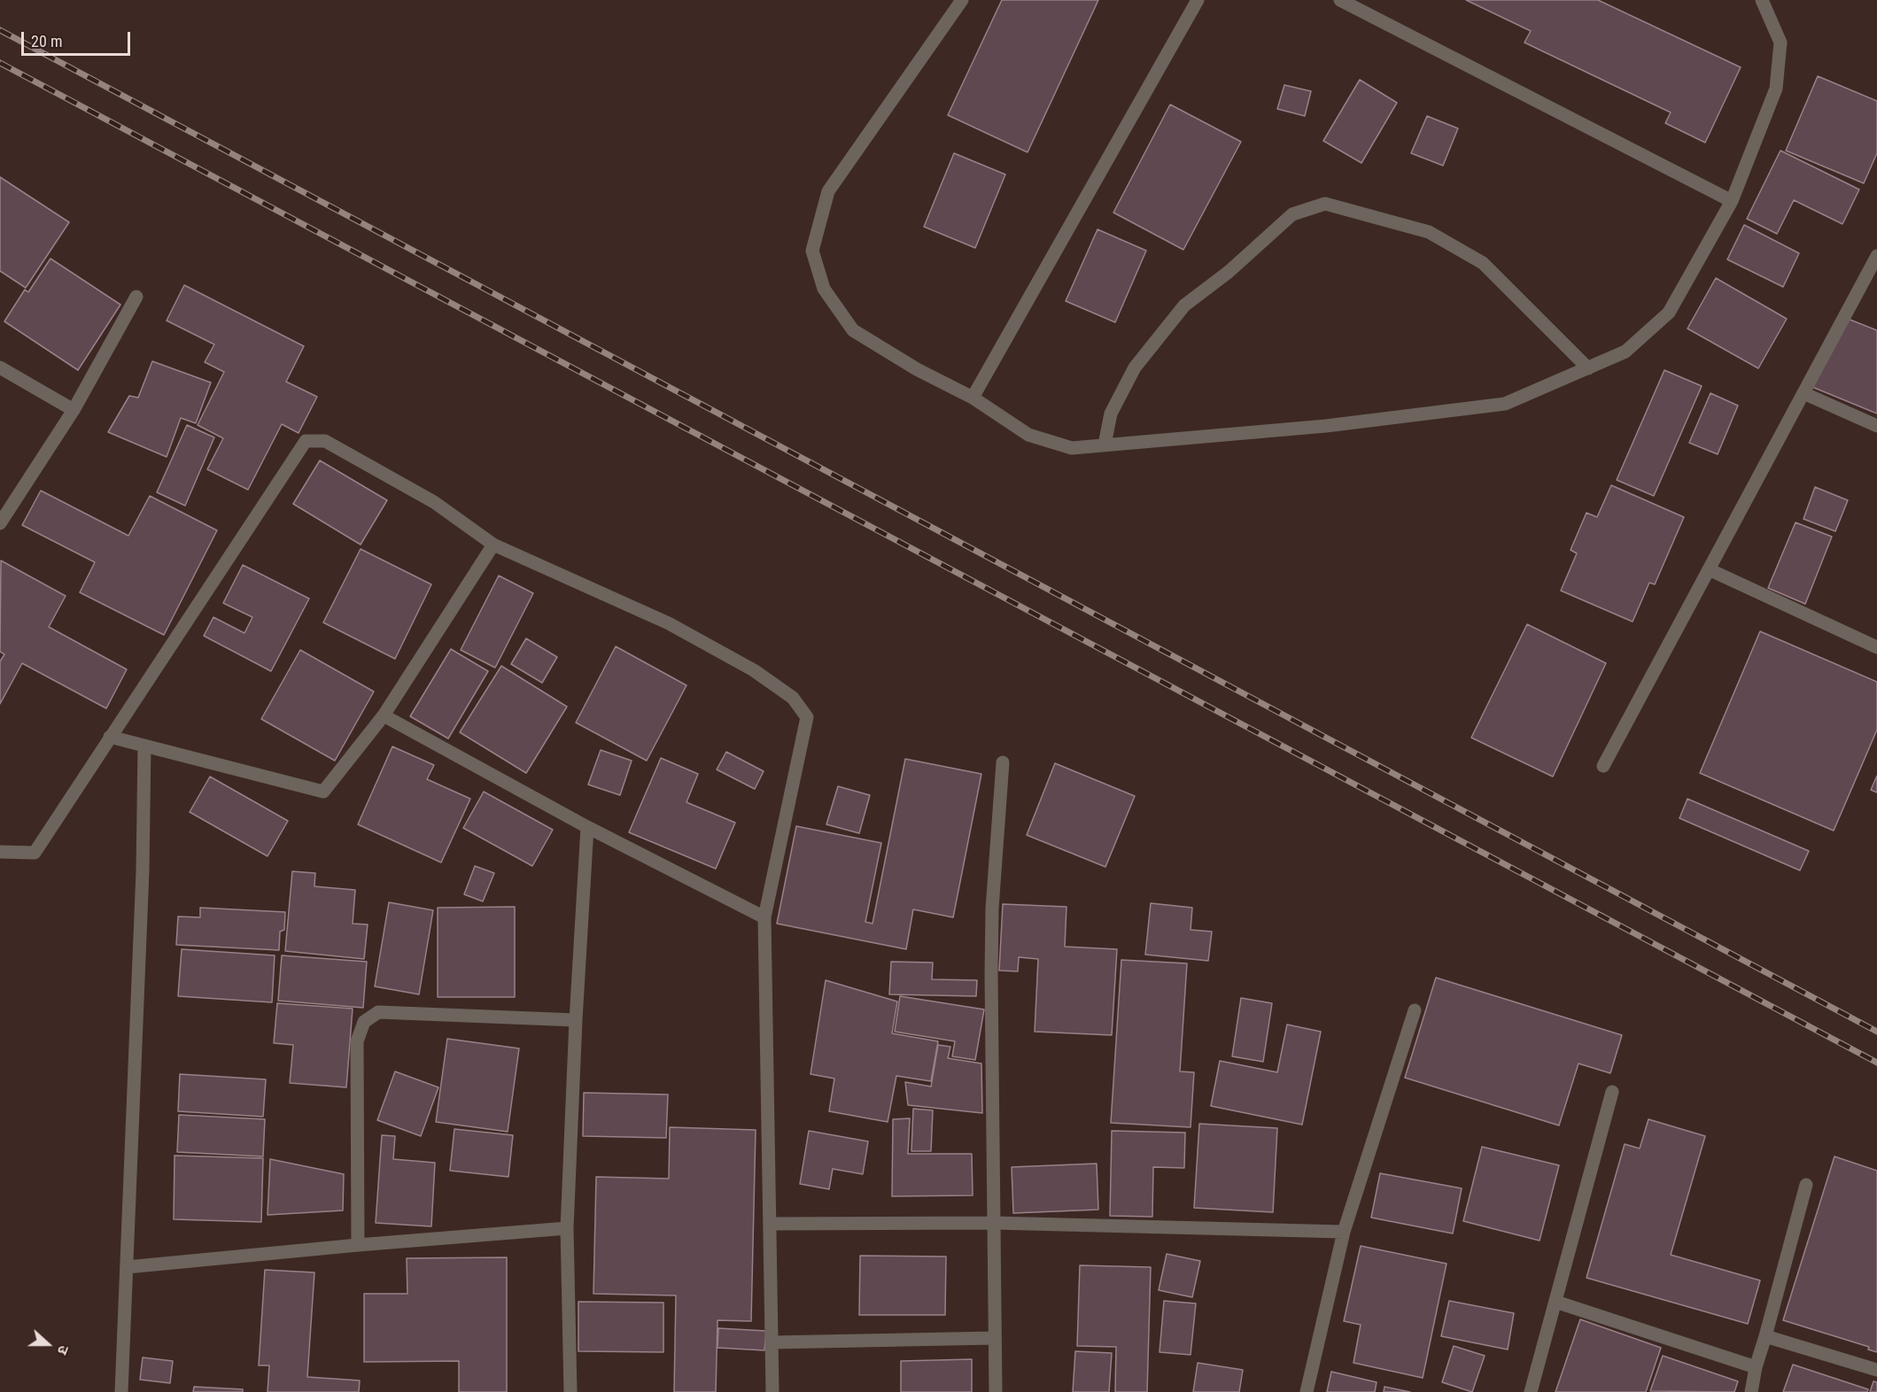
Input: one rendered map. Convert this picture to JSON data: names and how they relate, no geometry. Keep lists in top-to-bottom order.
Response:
{
  "scale_bar": "20 m",
  "north": "right"
}
